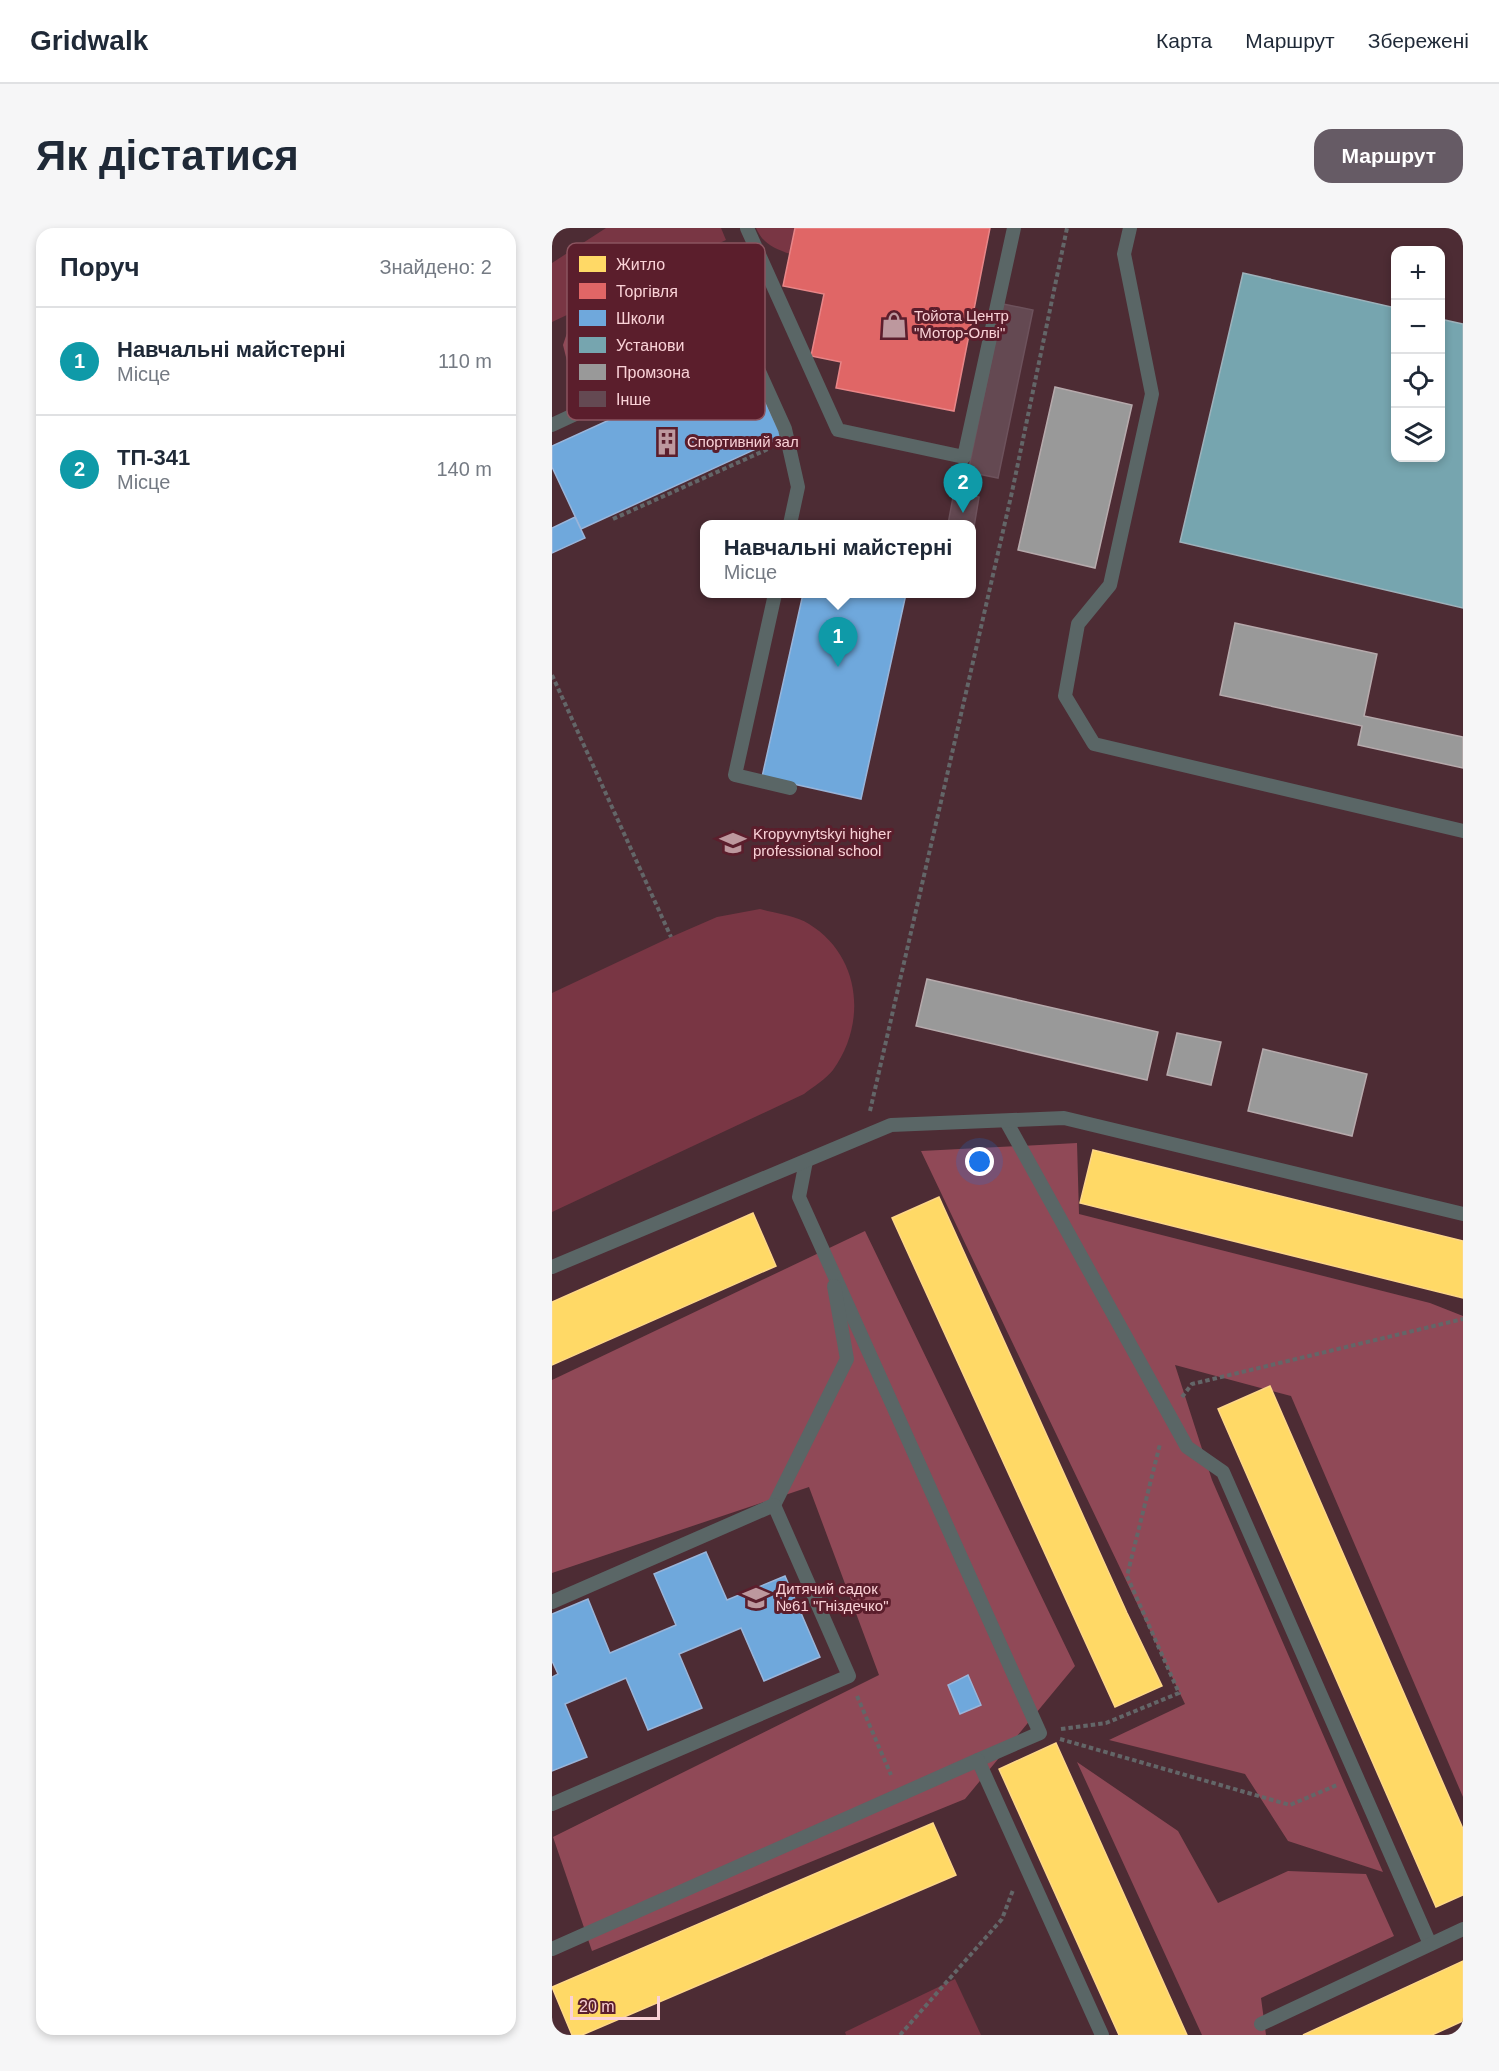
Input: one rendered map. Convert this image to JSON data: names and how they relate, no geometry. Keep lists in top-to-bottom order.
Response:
{
  "places": {
    "shop": ["Тойота Центр \"Мотор-Олві\""],
    "building": ["Спортивний зал"],
    "school or university": ["Kropyvnytskyi higher professional school", "Дитячий садок №61 \"Гніздечко\""]
  },
  "legend": [
    "Житло",
    "Торгівля",
    "Школи",
    "Установи",
    "Промзона",
    "Інше"
  ],
  "scale_bar": "20 m",
  "page": {
    "header": "Gridwalk",
    "nav": ["Карта", "Маршрут", "Збережені"],
    "buttons": "Маршрут",
    "title": "Як дістатися",
    "heading": ["Поруч", "Знайдено: 2"],
    "map_buttons": ["+", "−"],
    "list": [
      {
        "mark": "1",
        "name": "Навчальні майстерні",
        "note": "Місце",
        "value": "110 m"
      },
      {
        "mark": "2",
        "name": "ТП-341",
        "note": "Місце",
        "value": "140 m"
      }
    ],
    "pins": ["2", "1"],
    "popup": ["Навчальні майстерні", "Місце"],
    "scale": "20 m"
  }
}
